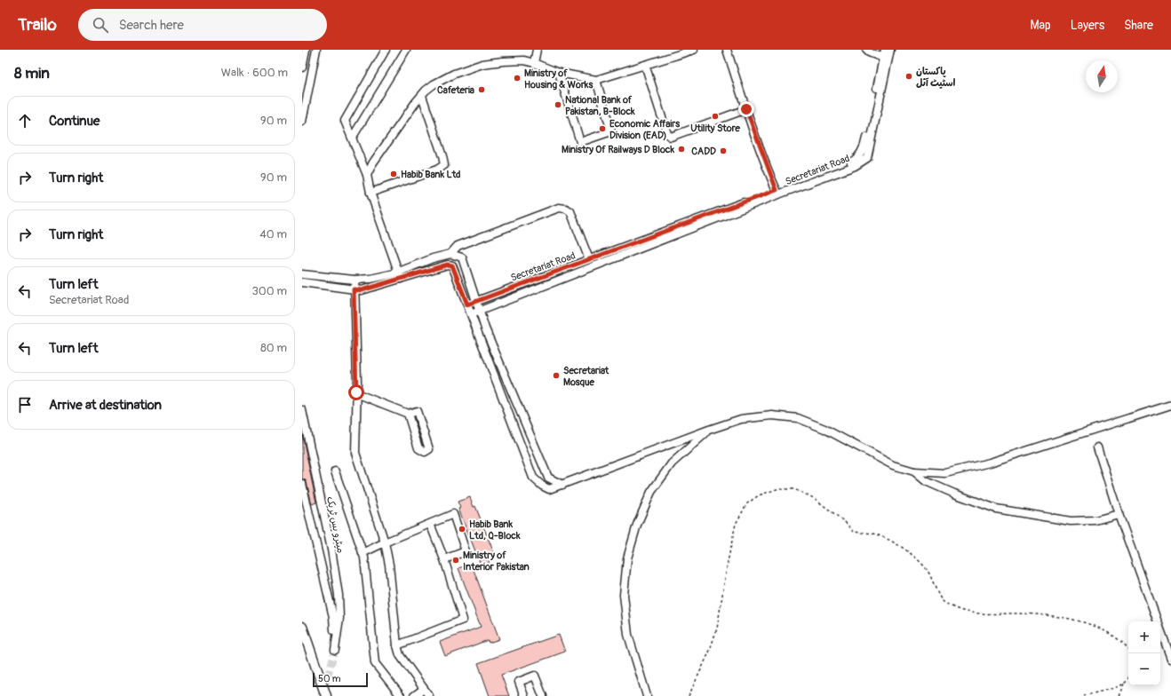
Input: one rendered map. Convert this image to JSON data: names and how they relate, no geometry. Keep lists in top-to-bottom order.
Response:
{
  "streets": {
    "street": ["Secretariat Road", "میٹرو بس ٹریک"]
  },
  "places": [
    "پاکستان اسٹیٹ آئل",
    "Ministry of Housing & Works",
    "Cafeteria",
    "National Bank of Pakistan, B-Block",
    "Utility Store",
    "Economic Affairs Division (EAD)",
    "Ministry Of Railways D Block",
    "CADD",
    "Habib Bank Ltd",
    "Secretariat Mosque",
    "Habib Bank Ltd, Q-Block",
    "Ministry of Interior Pakistan"
  ],
  "scale_bar": "50 m",
  "north": "top",
  "page": {
    "header": "Trailo",
    "search": "Search here",
    "nav": ["Map", "Layers", "Share"],
    "heading": ["8 min", "Walk · 600 m"],
    "list": [
      ["Continue", "90 m"],
      ["Turn right", "90 m"],
      ["Turn right", "40 m"],
      ["Turn left", "Secretariat Road", "300 m"],
      ["Turn left", "80 m"],
      "Arrive at destination"
    ],
    "map_buttons": ["+", "−"],
    "scale": "50 m"
  }
}
